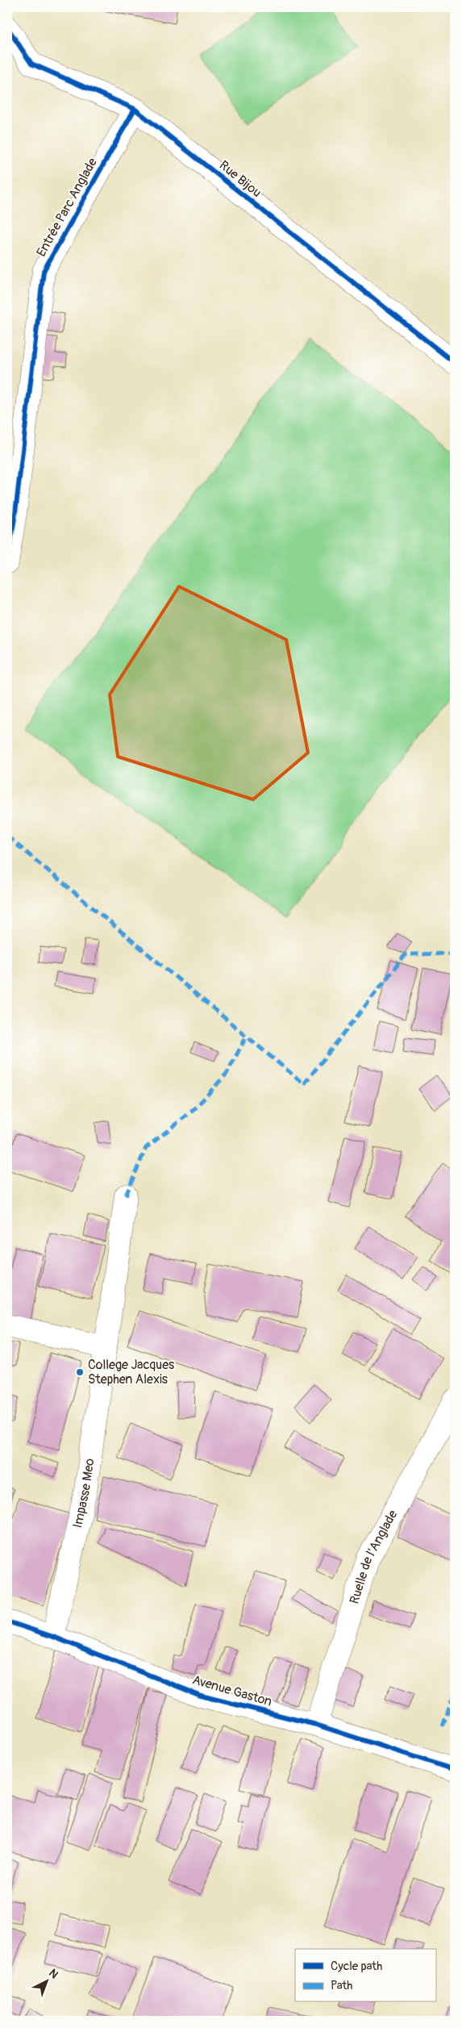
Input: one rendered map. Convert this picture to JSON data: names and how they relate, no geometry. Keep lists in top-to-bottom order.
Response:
{
  "streets": {
    "street": [
      "Rue Bijou",
      "Entrée Parc Anglade",
      "Impasse Meo",
      "Ruelle de l'Anglade",
      "Avenue Gaston"
    ]
  },
  "crossings": [
    ["Rue Bijou", "Entrée Parc Anglade"],
    ["Impasse Meo", "Avenue Gaston"],
    ["Ruelle de l'Anglade", "Avenue Gaston"]
  ],
  "places": ["College Jacques Stephen Alexis"],
  "legend": ["Cycle path", "Path"],
  "north": "top right"
}
